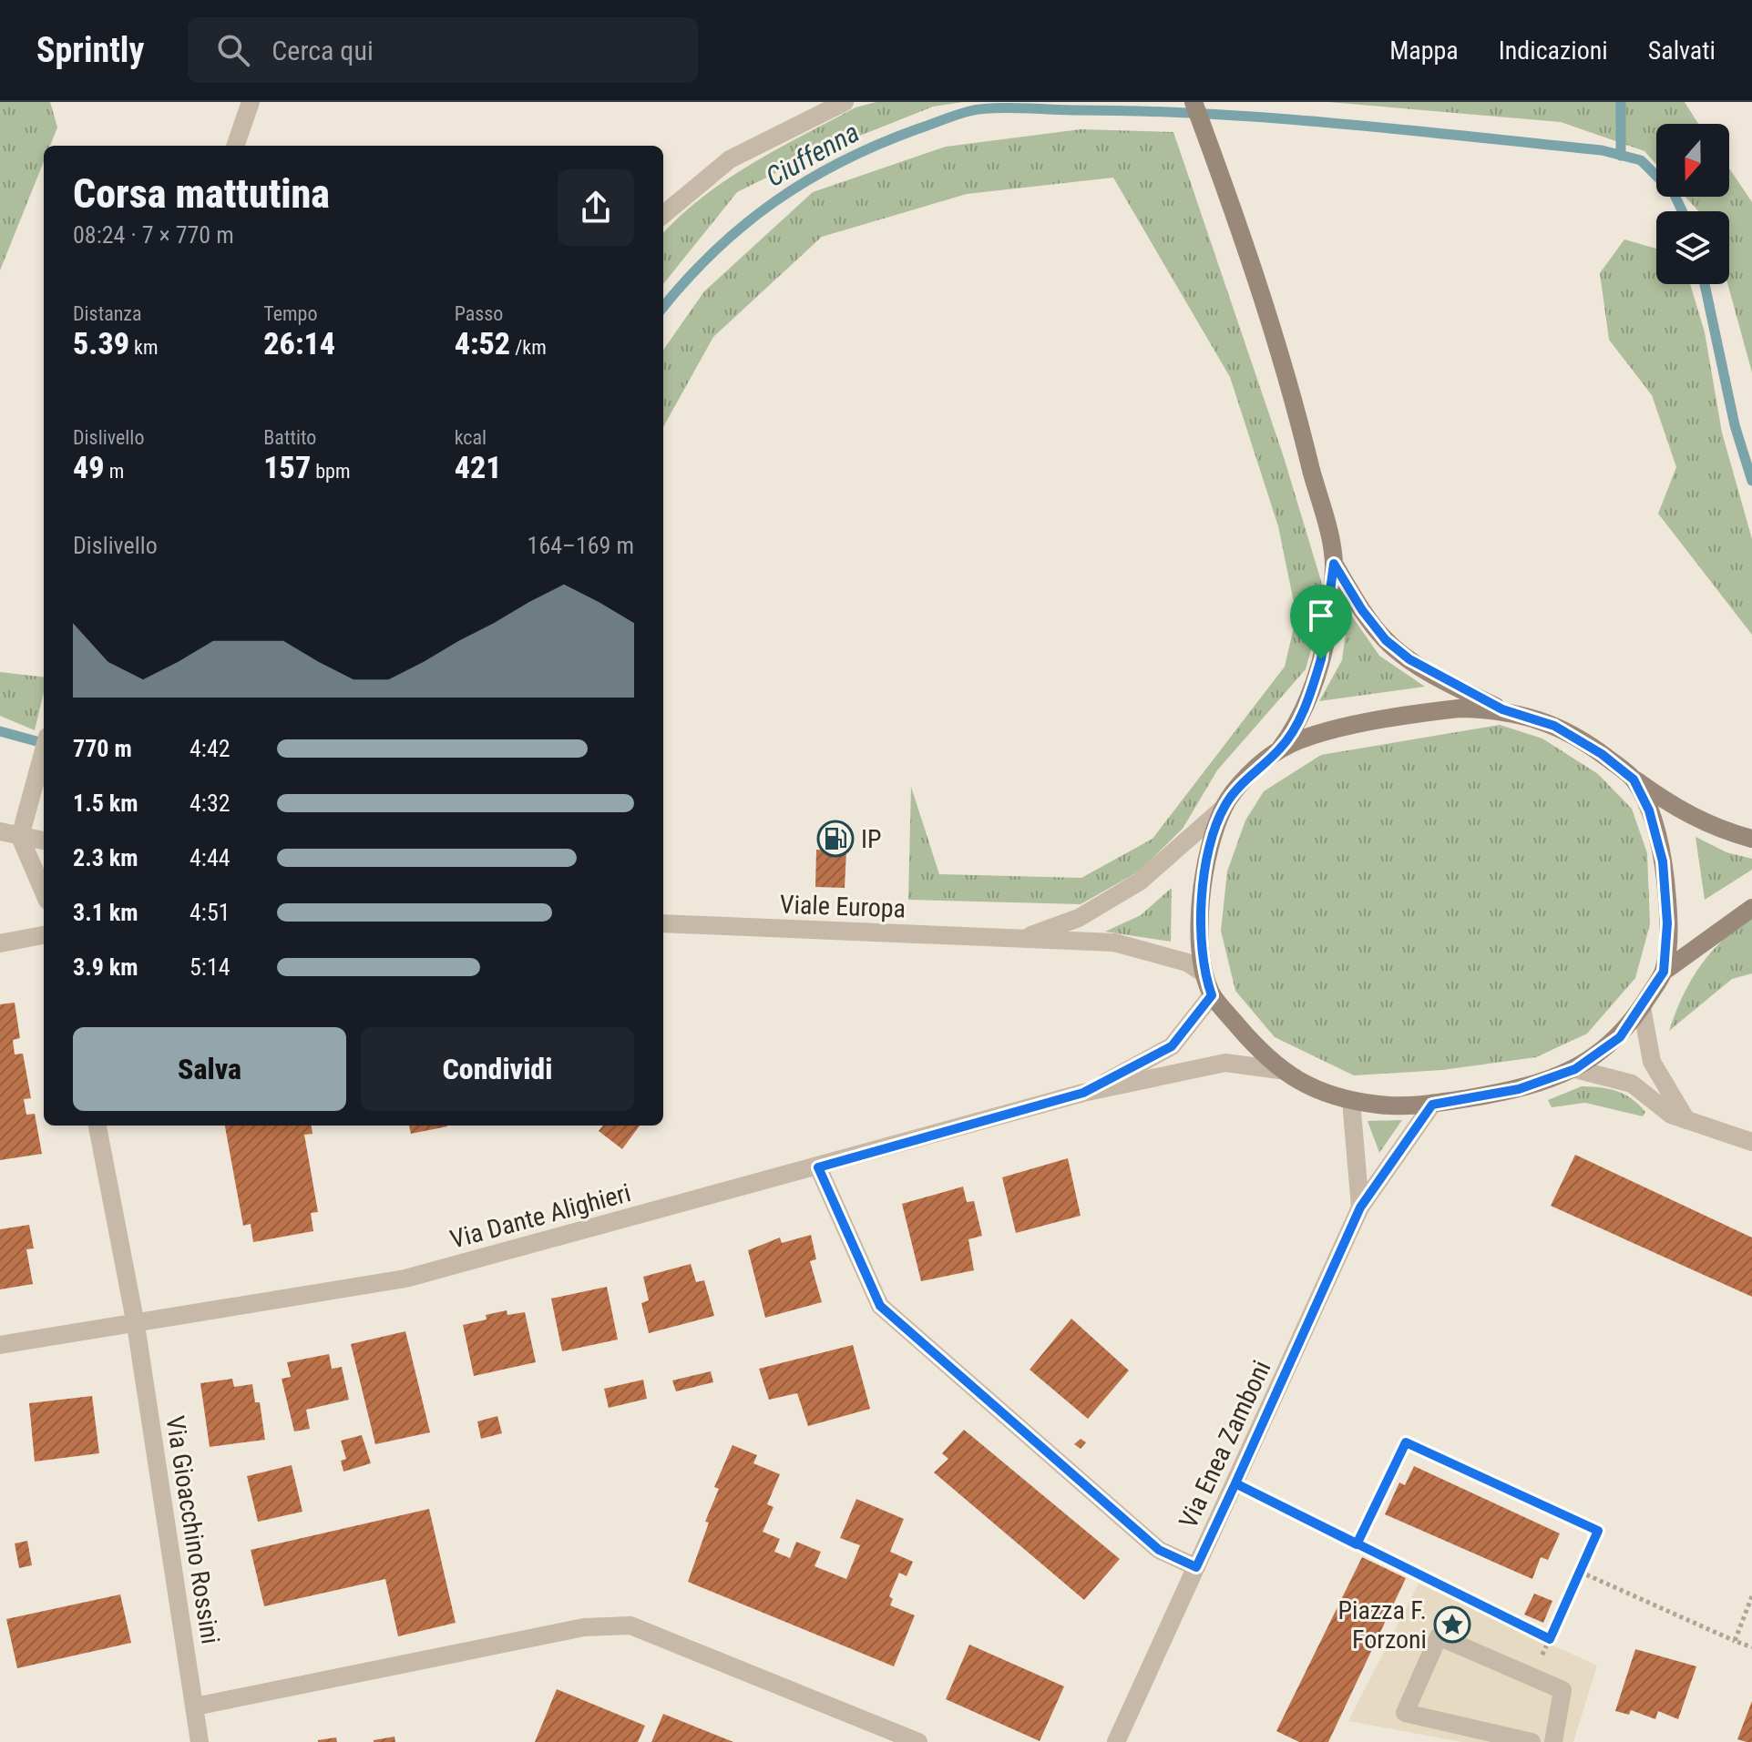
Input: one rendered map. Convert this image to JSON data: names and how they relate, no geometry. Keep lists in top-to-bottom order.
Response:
{
  "streets": {
    "street": [
      "Viale Europa",
      "Via Dante Alighieri",
      "Via Enea Zamboni",
      "Via Gioacchino Rossini"
    ]
  },
  "crossings": [
    ["Via Dante Alighieri", "Via Gioacchino Rossini"]
  ],
  "water": ["Ciuffenna"],
  "places": {
    "fuel station": ["IP"],
    "place": ["Piazza F. Forzoni"]
  },
  "north": "bottom",
  "page": {
    "header": "Sprintly",
    "search": "Cerca qui",
    "nav": ["Mappa", "Indicazioni", "Salvati"],
    "heading": ["Corsa mattutina", "08:24 · 7 × 770 m"],
    "stats": [
      ["Distanza", "5.39 km"],
      ["Tempo", "26:14"],
      ["Passo", "4:52 /km"],
      ["Dislivello", "49 m"],
      ["Battito", "157 bpm"],
      ["kcal", "421"]
    ],
    "chart": ["Dislivello", "164–169 m"],
    "list": [
      {
        "name": "770 m",
        "note": "4:42"
      },
      {
        "name": "1.5 km",
        "note": "4:32"
      },
      {
        "name": "2.3 km",
        "note": "4:44"
      },
      {
        "name": "3.1 km",
        "note": "4:51"
      },
      {
        "name": "3.9 km",
        "note": "5:14"
      }
    ],
    "buttons": ["Salva", "Condividi"]
  }
}
